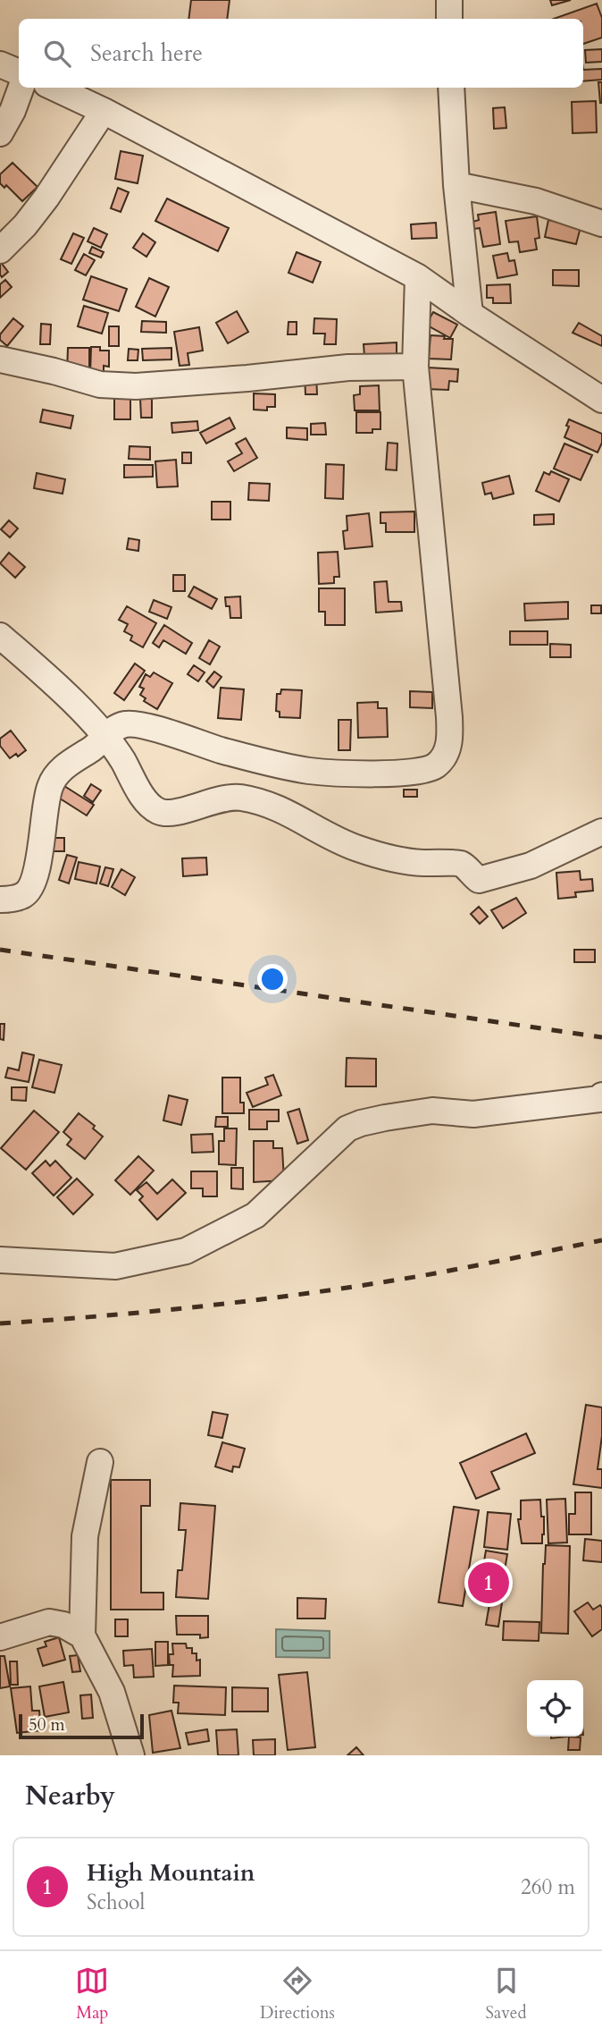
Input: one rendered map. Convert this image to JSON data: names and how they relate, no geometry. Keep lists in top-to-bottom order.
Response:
{
  "scale_bar": "50 m",
  "page": {
    "search": "Search here",
    "pins": "1",
    "scale": "50 m",
    "heading": "Nearby",
    "list": [
      {
        "mark": "1",
        "name": "High Mountain",
        "note": "School",
        "value": "260 m"
      }
    ],
    "nav": ["Map", "Directions", "Saved"]
  }
}
